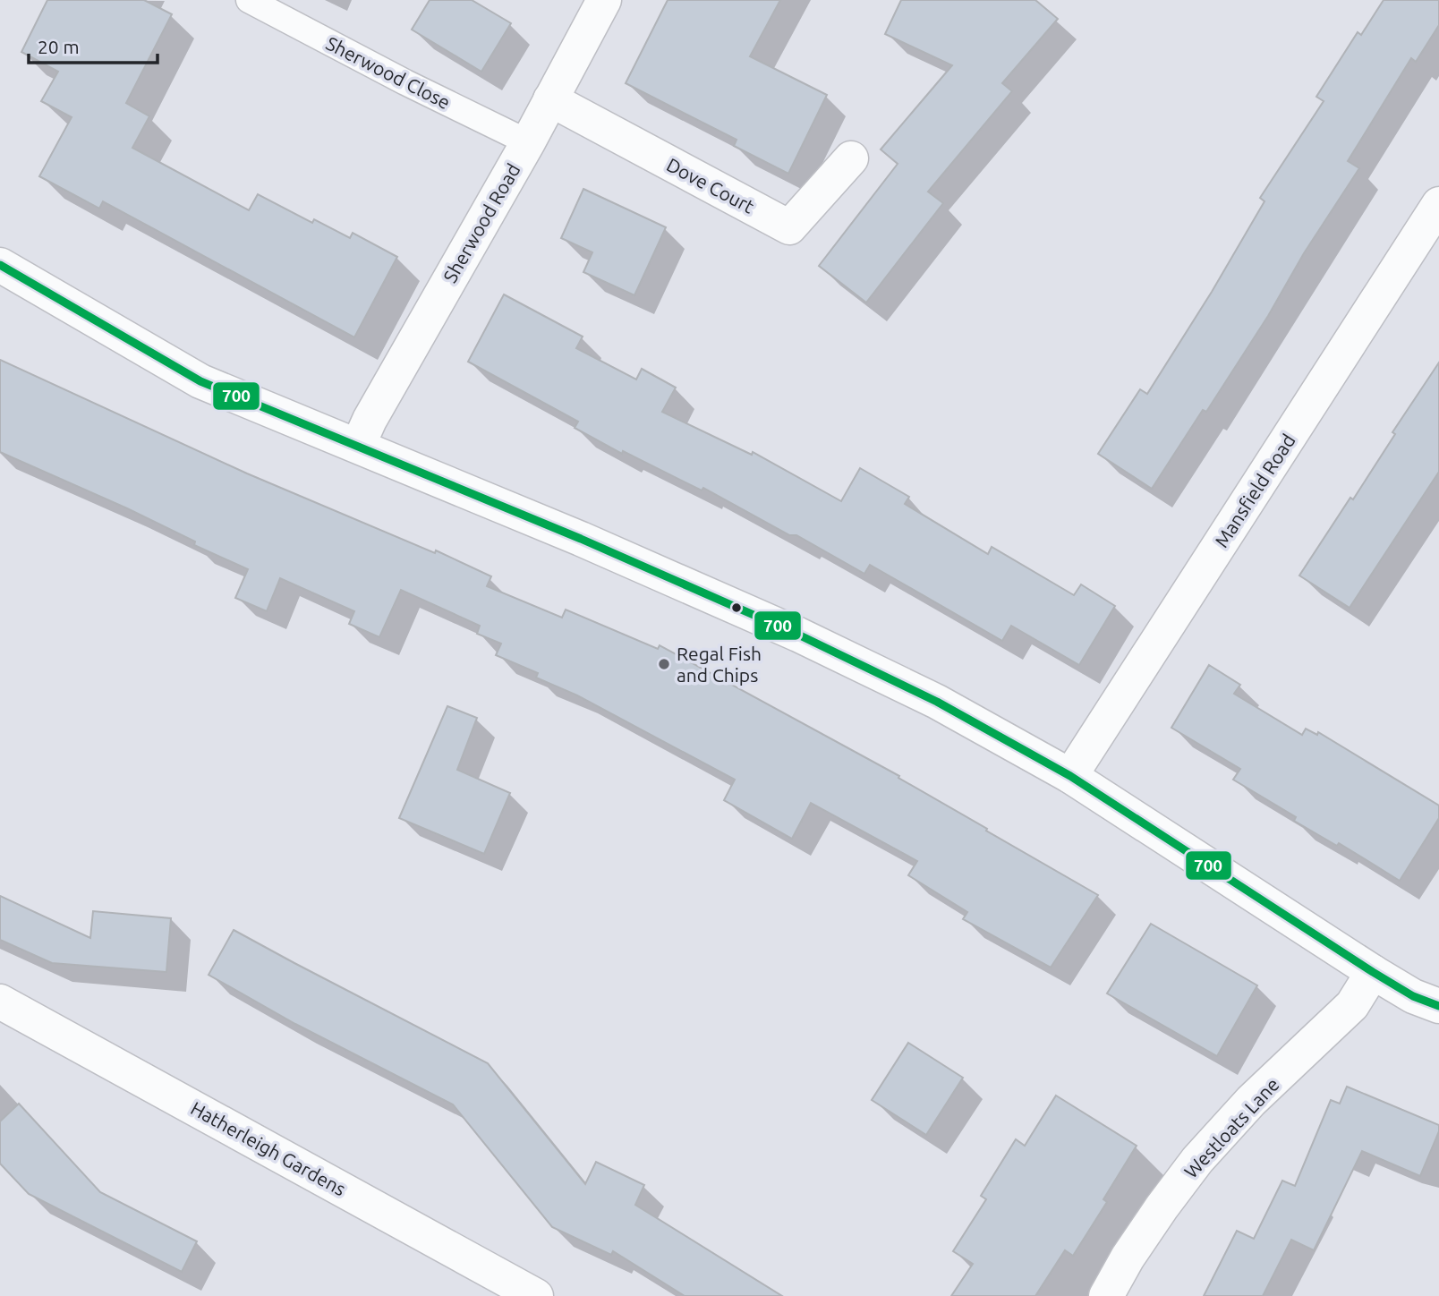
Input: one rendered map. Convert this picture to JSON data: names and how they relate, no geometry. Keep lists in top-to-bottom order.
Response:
{
  "streets": {
    "street": [
      "Dove Court",
      "Sherwood Road",
      "Mansfield Road",
      "Westloats Lane",
      "Hatherleigh Gardens"
    ],
    "lane": ["Sherwood Close"]
  },
  "crossings": [
    ["Sherwood Close", "Sherwood Road"],
    ["Dove Court", "Sherwood Road"]
  ],
  "places": ["Regal Fish and Chips"],
  "lines": ["transit line 700"],
  "scale_bar": "20 m"
}
